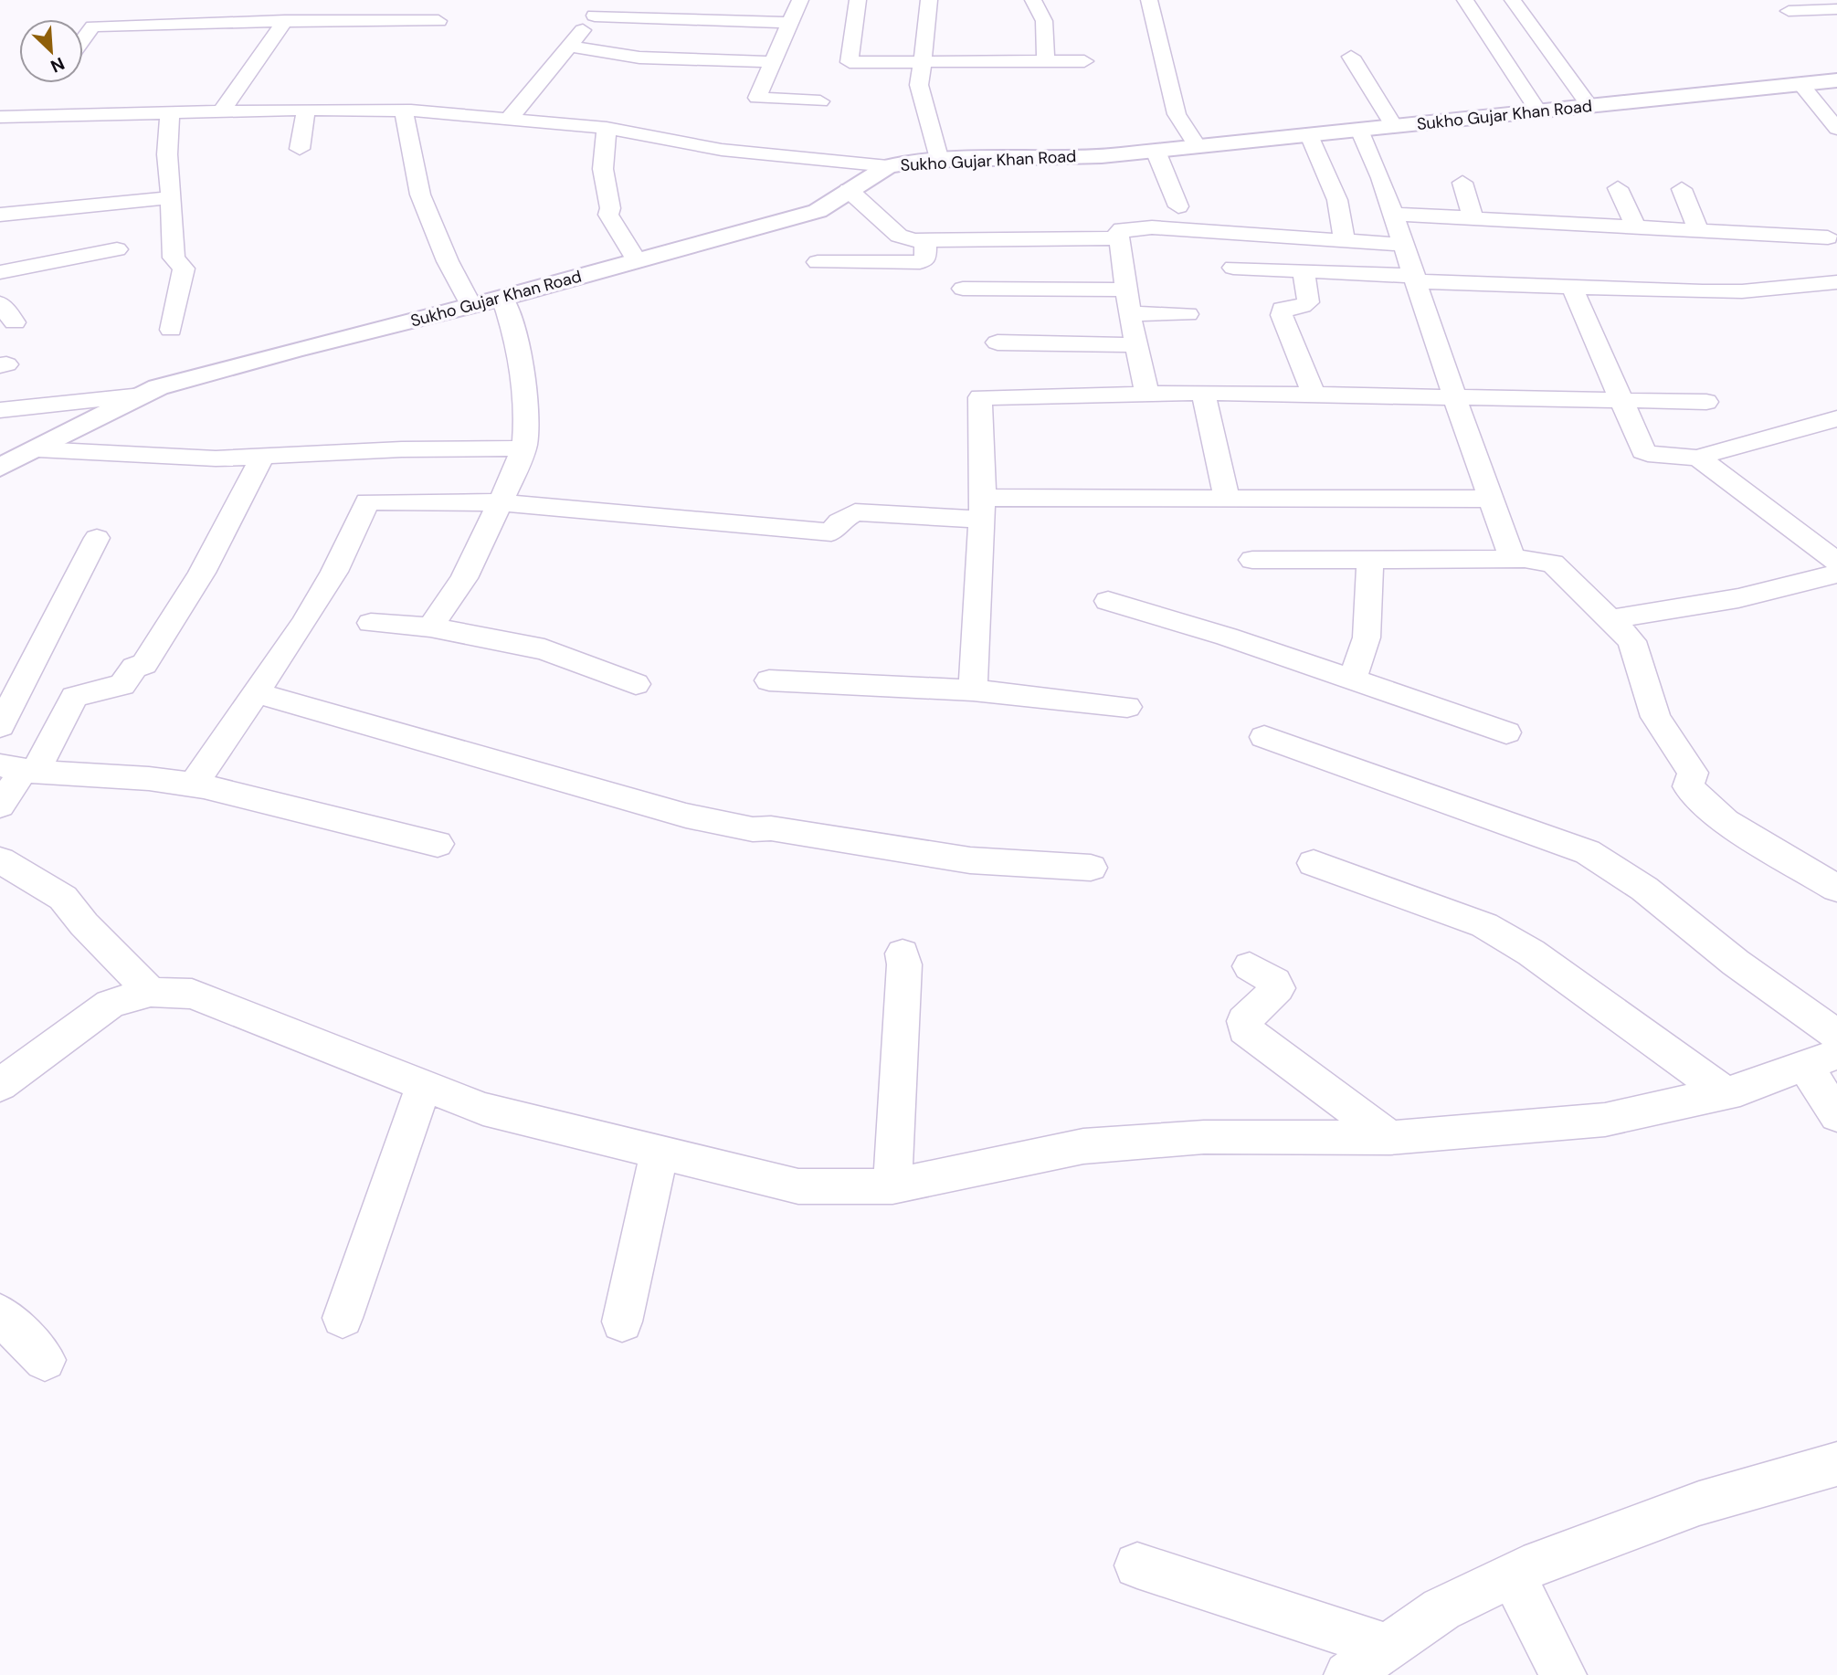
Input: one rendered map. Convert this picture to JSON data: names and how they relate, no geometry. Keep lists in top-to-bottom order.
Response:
{
  "streets": {
    "main road": ["Sukho Gujar Khan Road"]
  },
  "north": "bottom right"
}
